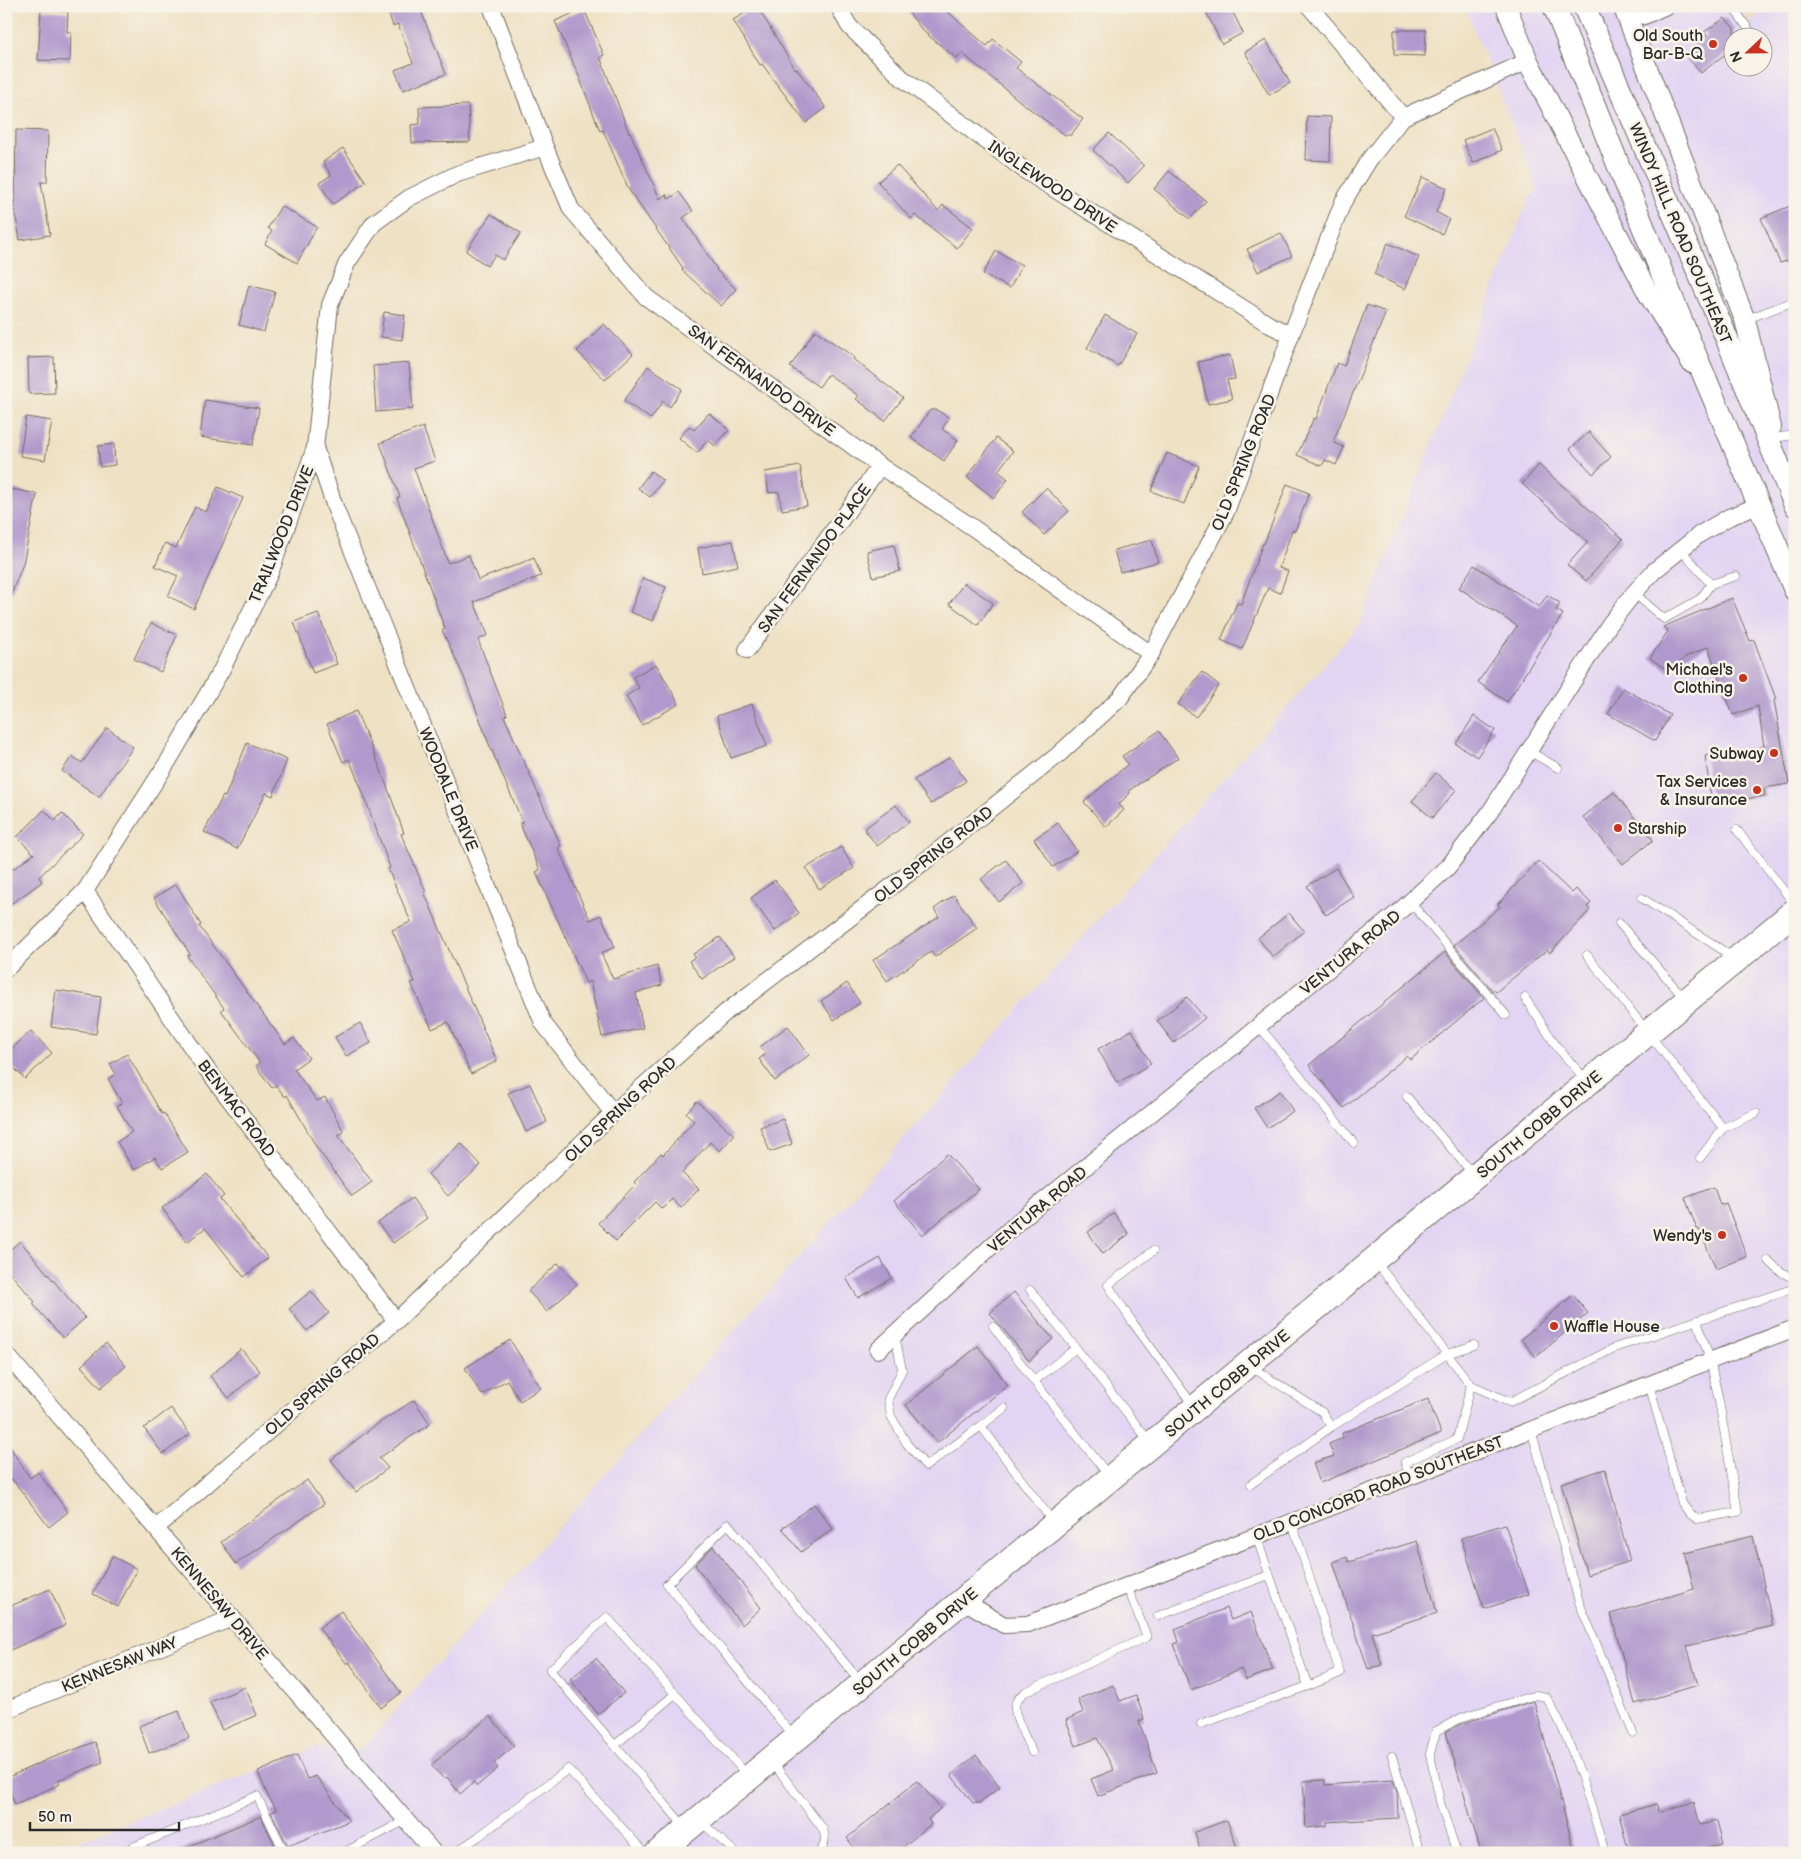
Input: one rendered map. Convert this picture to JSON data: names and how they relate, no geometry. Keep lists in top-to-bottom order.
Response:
{
  "streets": {
    "main road": ["WINDY HILL ROAD SOUTHEAST", "SOUTH COBB DRIVE"],
    "street": [
      "INGLEWOOD DRIVE",
      "SAN FERNANDO DRIVE",
      "OLD SPRING ROAD",
      "TRAILWOOD DRIVE",
      "SAN FERNANDO PLACE",
      "WOODALE DRIVE",
      "VENTURA ROAD",
      "BENMAC ROAD",
      "OLD CONCORD ROAD SOUTHEAST",
      "KENNESAW DRIVE",
      "KENNESAW WAY"
    ]
  },
  "crossings": [
    ["INGLEWOOD DRIVE", "OLD SPRING ROAD"],
    ["WINDY HILL ROAD SOUTHEAST", "OLD SPRING ROAD"],
    ["WINDY HILL ROAD SOUTHEAST", "VENTURA ROAD"],
    ["SAN FERNANDO DRIVE", "OLD SPRING ROAD"],
    ["SAN FERNANDO DRIVE", "TRAILWOOD DRIVE"],
    ["SAN FERNANDO DRIVE", "SAN FERNANDO PLACE"],
    ["OLD SPRING ROAD", "WOODALE DRIVE"],
    ["OLD SPRING ROAD", "BENMAC ROAD"],
    ["OLD SPRING ROAD", "KENNESAW DRIVE"],
    ["TRAILWOOD DRIVE", "WOODALE DRIVE"],
    ["TRAILWOOD DRIVE", "BENMAC ROAD"],
    ["SOUTH COBB DRIVE", "OLD CONCORD ROAD SOUTHEAST"],
    ["KENNESAW DRIVE", "KENNESAW WAY"]
  ],
  "places": [
    "Old South Bar-B-Q",
    "Michael's Clothing",
    "Subway",
    "Tax Services & Insurance",
    "Starship",
    "Wendy's",
    "Waffle House"
  ],
  "scale_bar": "50 m",
  "north": "left"
}
